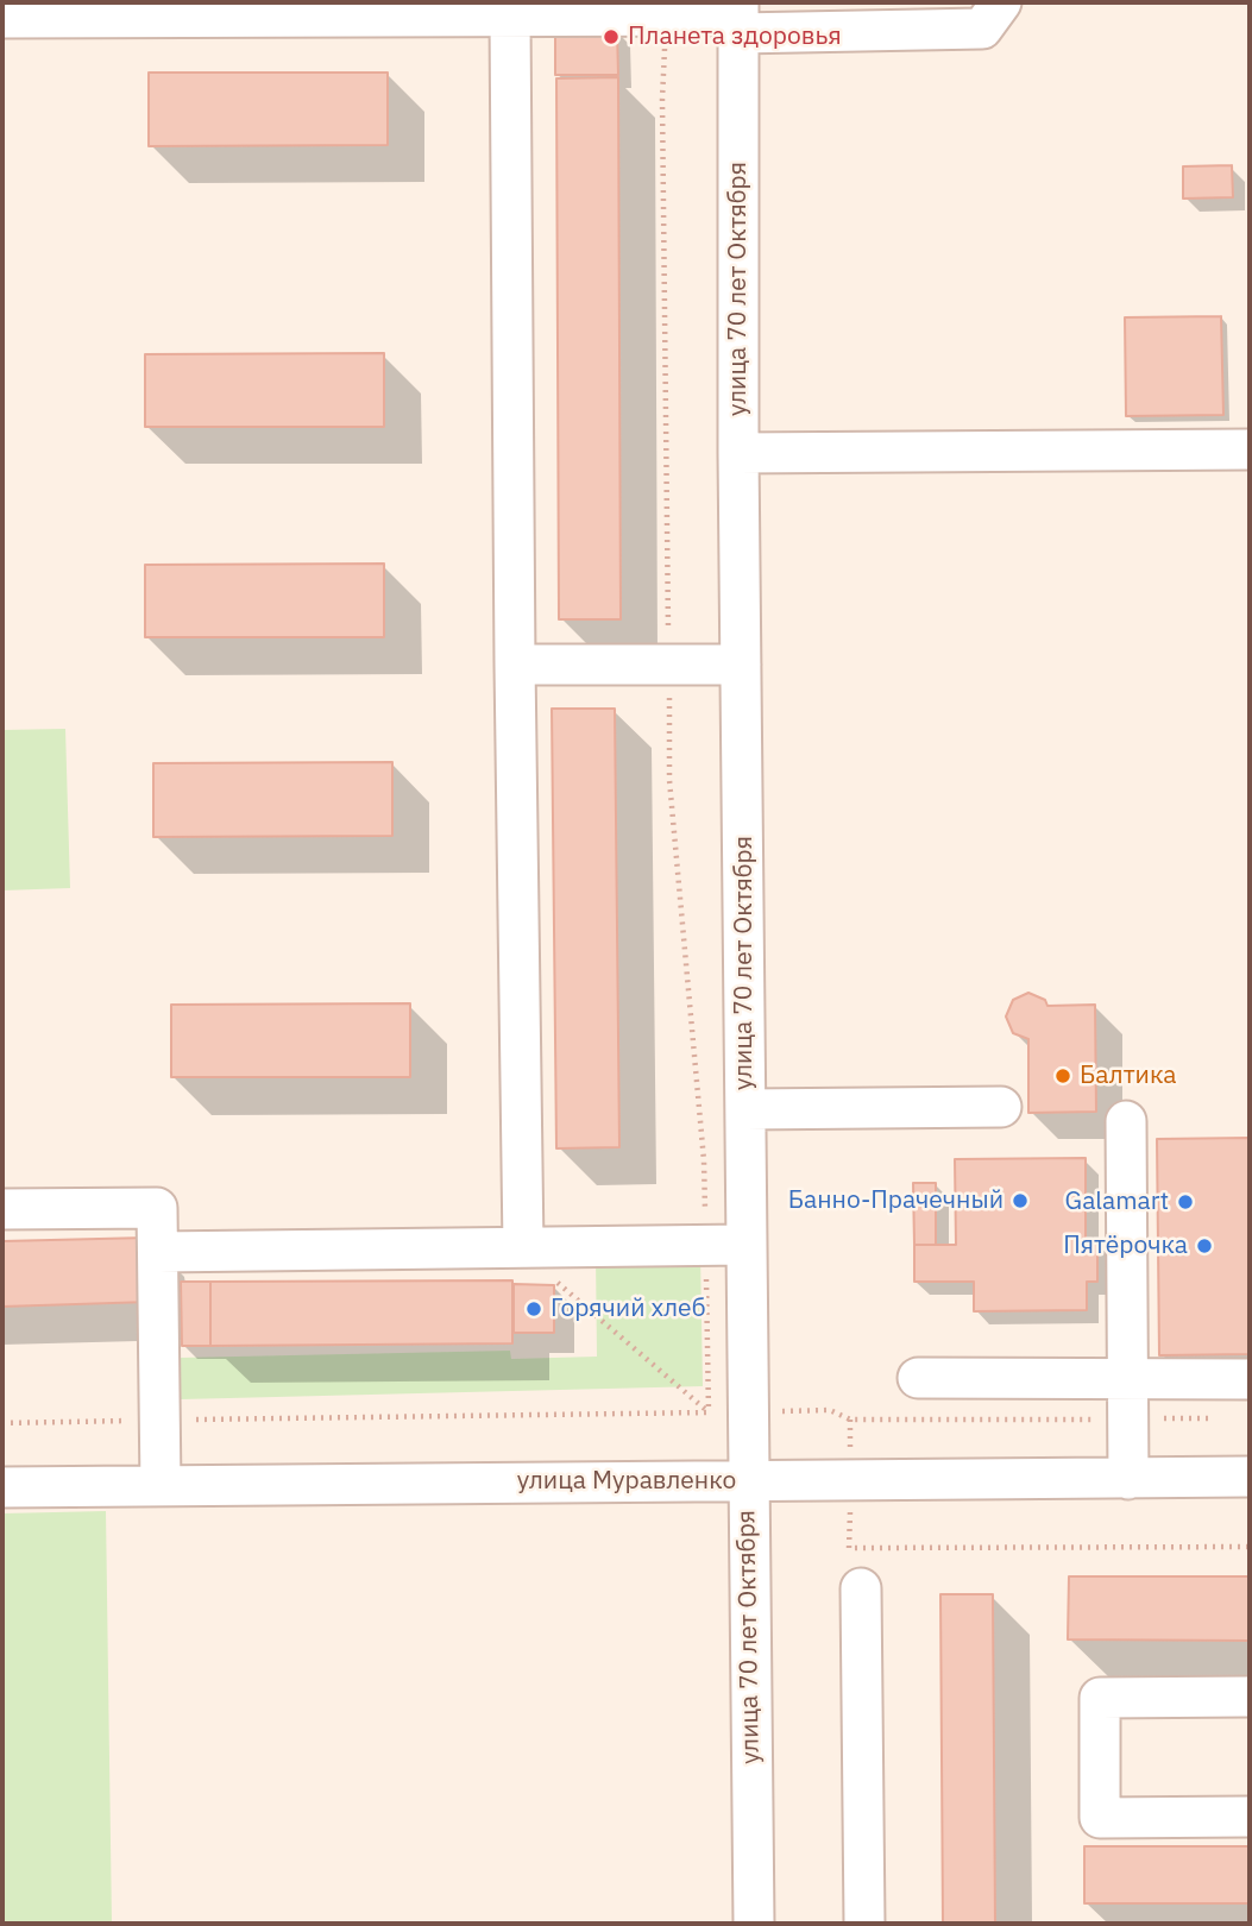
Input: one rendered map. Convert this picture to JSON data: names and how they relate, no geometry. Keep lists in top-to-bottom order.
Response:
{
  "streets": {
    "street": ["улица 70 лет Октября", "улица Муравленко"]
  },
  "crossings": [
    ["улица 70 лет Октября", "улица Муравленко"]
  ],
  "places": [
    "Планета здоровья",
    "Балтика",
    "Банно-Прачечный",
    "Galamart",
    "Пятёрочка",
    "Горячий хлеб"
  ]
}
